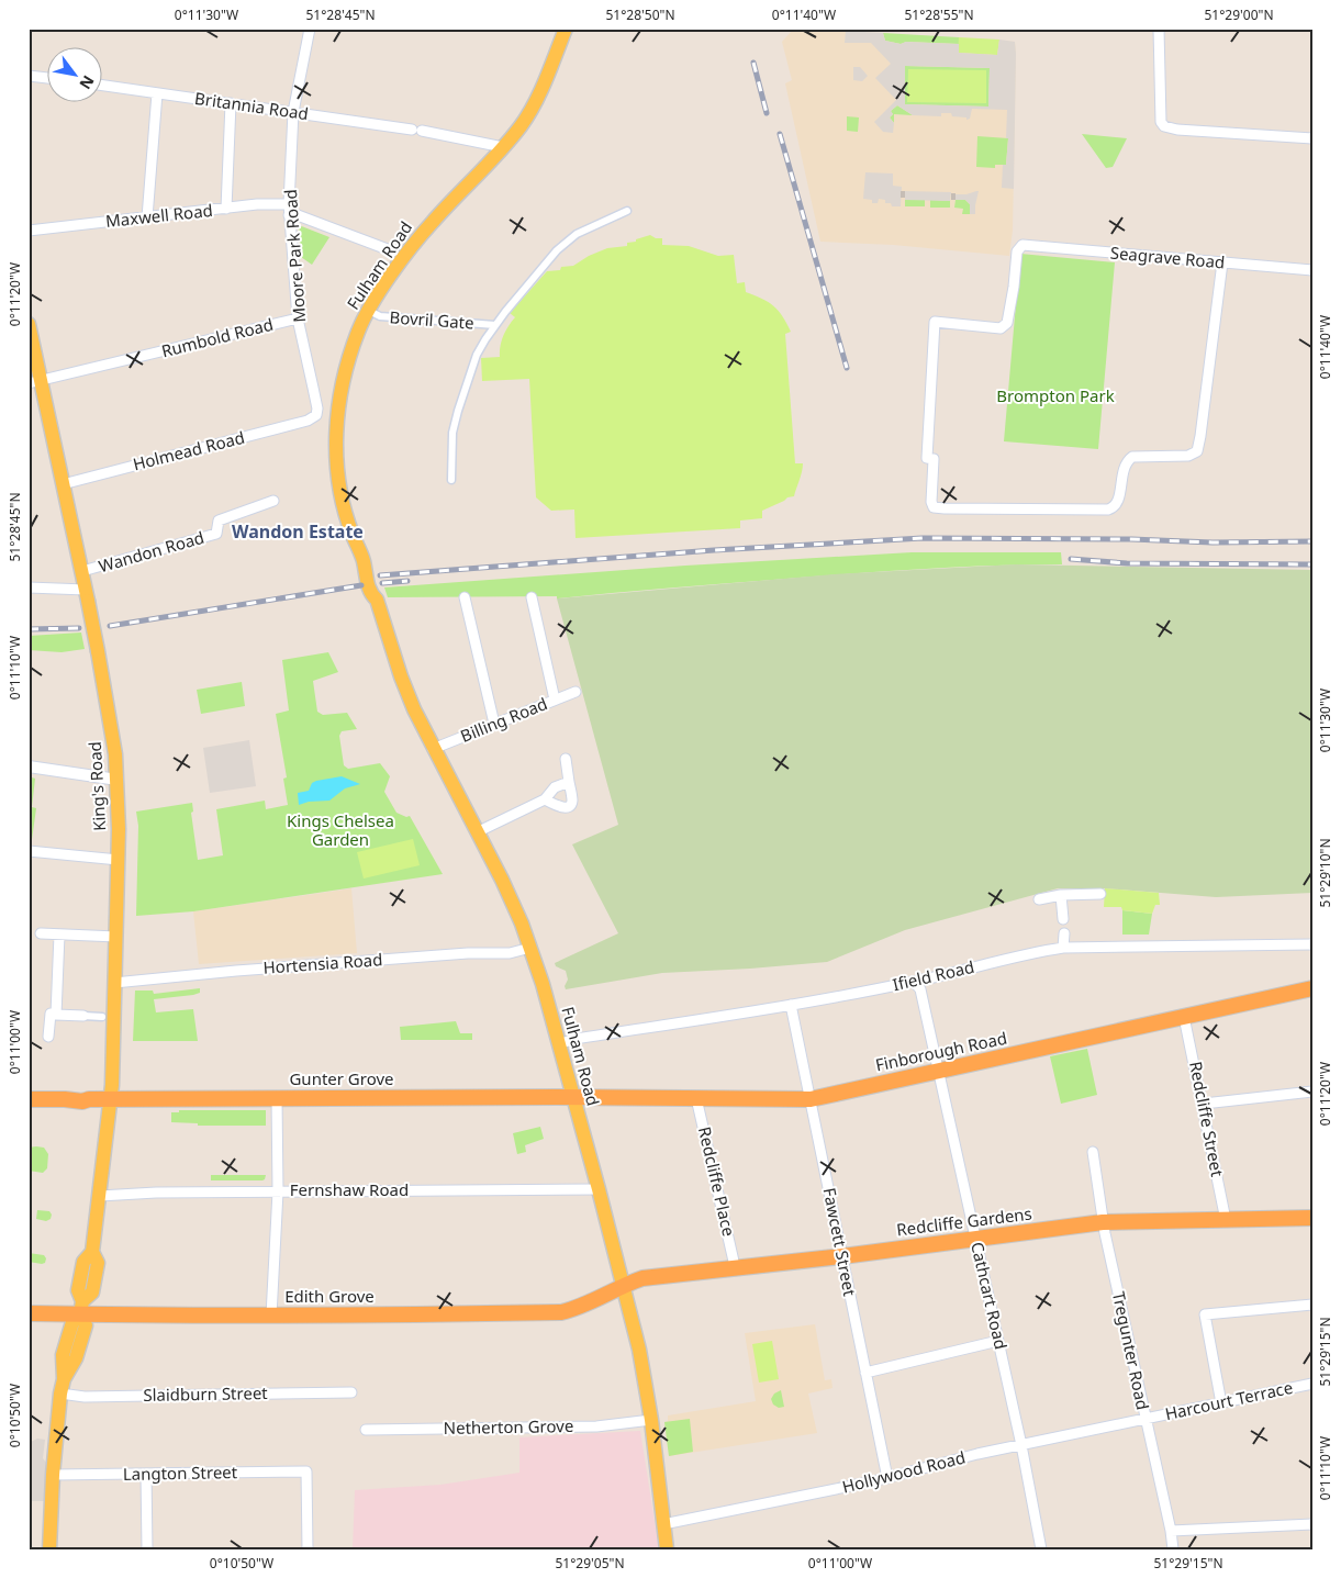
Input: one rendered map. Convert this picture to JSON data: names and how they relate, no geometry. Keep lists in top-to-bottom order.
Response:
{
  "streets": {
    "highway": [
      "Finborough Road",
      "Gunter Grove",
      "Redcliffe Gardens",
      "Edith Grove"
    ],
    "main road": ["Fulham Road", "King's Road"],
    "street": [
      "Britannia Road",
      "Maxwell Road",
      "Moore Park Road",
      "Seagrave Road",
      "Bovril Gate",
      "Rumbold Road",
      "Holmead Road",
      "Wandon Road",
      "Billing Road",
      "Hortensia Road",
      "Ifield Road",
      "Redcliffe Street",
      "Redcliffe Place",
      "Fernshaw Road",
      "Fawcett Street",
      "Cathcart Road",
      "Tregunter Road",
      "Slaidburn Street",
      "Harcourt Terrace",
      "Netherton Grove",
      "Hollywood Road",
      "Langton Street"
    ]
  },
  "crossings": [
    ["Britannia Road", "Moore Park Road"],
    ["Britannia Road", "Fulham Road"],
    ["Maxwell Road", "Moore Park Road"],
    ["Moore Park Road", "Rumbold Road"],
    ["Moore Park Road", "Holmead Road"],
    ["Fulham Road", "Bovril Gate"],
    ["Fulham Road", "Billing Road"],
    ["Fulham Road", "Hortensia Road"],
    ["Fulham Road", "Ifield Road"],
    ["Fulham Road", "Finborough Road"],
    ["Fulham Road", "Gunter Grove"],
    ["Fulham Road", "Fernshaw Road"],
    ["Fulham Road", "Redcliffe Gardens"],
    ["Fulham Road", "Edith Grove"],
    ["Fulham Road", "Netherton Grove"],
    ["Fulham Road", "Hollywood Road"],
    ["Rumbold Road", "King's Road"],
    ["Holmead Road", "King's Road"],
    ["Wandon Road", "King's Road"],
    ["King's Road", "Hortensia Road"],
    ["King's Road", "Gunter Grove"],
    ["King's Road", "Fernshaw Road"],
    ["King's Road", "Edith Grove"],
    ["King's Road", "Slaidburn Street"],
    ["King's Road", "Langton Street"],
    ["Ifield Road", "Fawcett Street"],
    ["Ifield Road", "Cathcart Road"],
    ["Finborough Road", "Gunter Grove"],
    ["Finborough Road", "Redcliffe Street"],
    ["Finborough Road", "Redcliffe Place"],
    ["Finborough Road", "Fawcett Street"],
    ["Finborough Road", "Cathcart Road"],
    ["Redcliffe Street", "Redcliffe Gardens"],
    ["Redcliffe Place", "Redcliffe Gardens"],
    ["Redcliffe Gardens", "Fawcett Street"],
    ["Redcliffe Gardens", "Cathcart Road"],
    ["Redcliffe Gardens", "Edith Grove"],
    ["Redcliffe Gardens", "Tregunter Road"],
    ["Fawcett Street", "Hollywood Road"],
    ["Cathcart Road", "Hollywood Road"],
    ["Tregunter Road", "Harcourt Terrace"],
    ["Tregunter Road", "Hollywood Road"],
    ["Harcourt Terrace", "Hollywood Road"]
  ],
  "districts": ["Wandon Estate"],
  "parks": ["Brompton Park", "Kings Chelsea Garden"],
  "north": "bottom right",
  "coordinates": [
    "0°11'30\"W",
    "51°28'45\"N",
    "51°28'50\"N",
    "0°11'40\"W",
    "51°28'55\"N",
    "51°29'00\"N",
    "0°11'20\"W",
    "0°11'10\"W",
    "51°29'10\"N",
    "0°11'00\"W",
    "51°29'15\"N",
    "0°10'50\"W",
    "51°29'05\"N"
  ]
}
